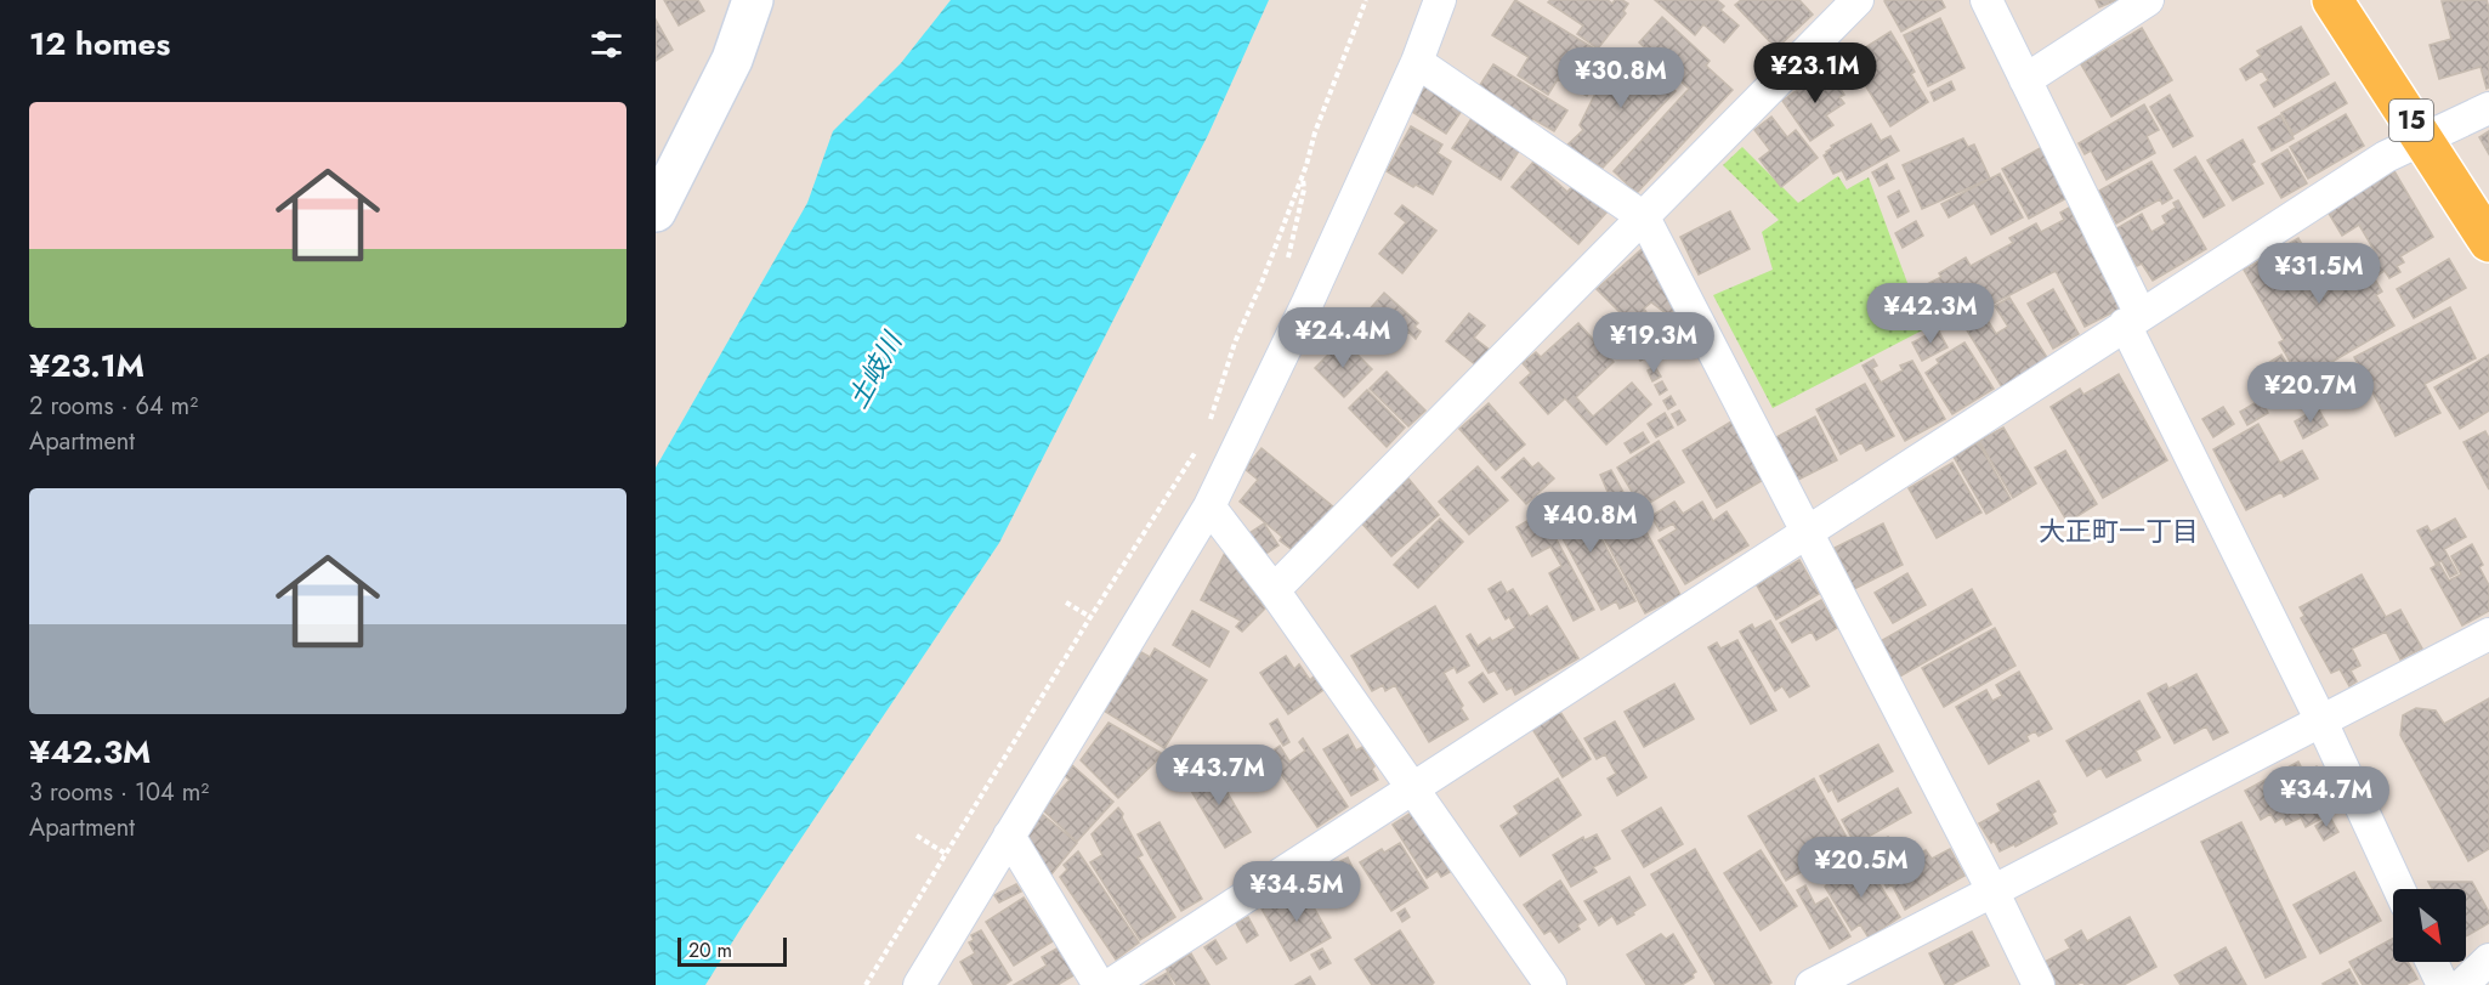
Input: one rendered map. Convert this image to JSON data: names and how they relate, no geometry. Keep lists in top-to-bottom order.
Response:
{
  "streets": {
    "main road": ["15"]
  },
  "districts": ["大正町一丁目"],
  "water": ["土岐川"],
  "scale_bar": "20 m",
  "north": "bottom right",
  "page": {
    "heading": "12 homes",
    "price": [
      "¥23.1M",
      "¥30.8M",
      "¥31.5M",
      "¥42.3M",
      "¥24.4M",
      "¥19.3M",
      "¥20.7M",
      "¥40.8M",
      "¥43.7M",
      "¥34.7M",
      "¥20.5M",
      "¥34.5M"
    ],
    "list": [
      {
        "name": "¥23.1M",
        "note": "2 rooms · 64 m² · Apartment"
      },
      {
        "name": "¥42.3M",
        "note": "3 rooms · 104 m² · Apartment"
      }
    ],
    "scale": "20 m"
  }
}
